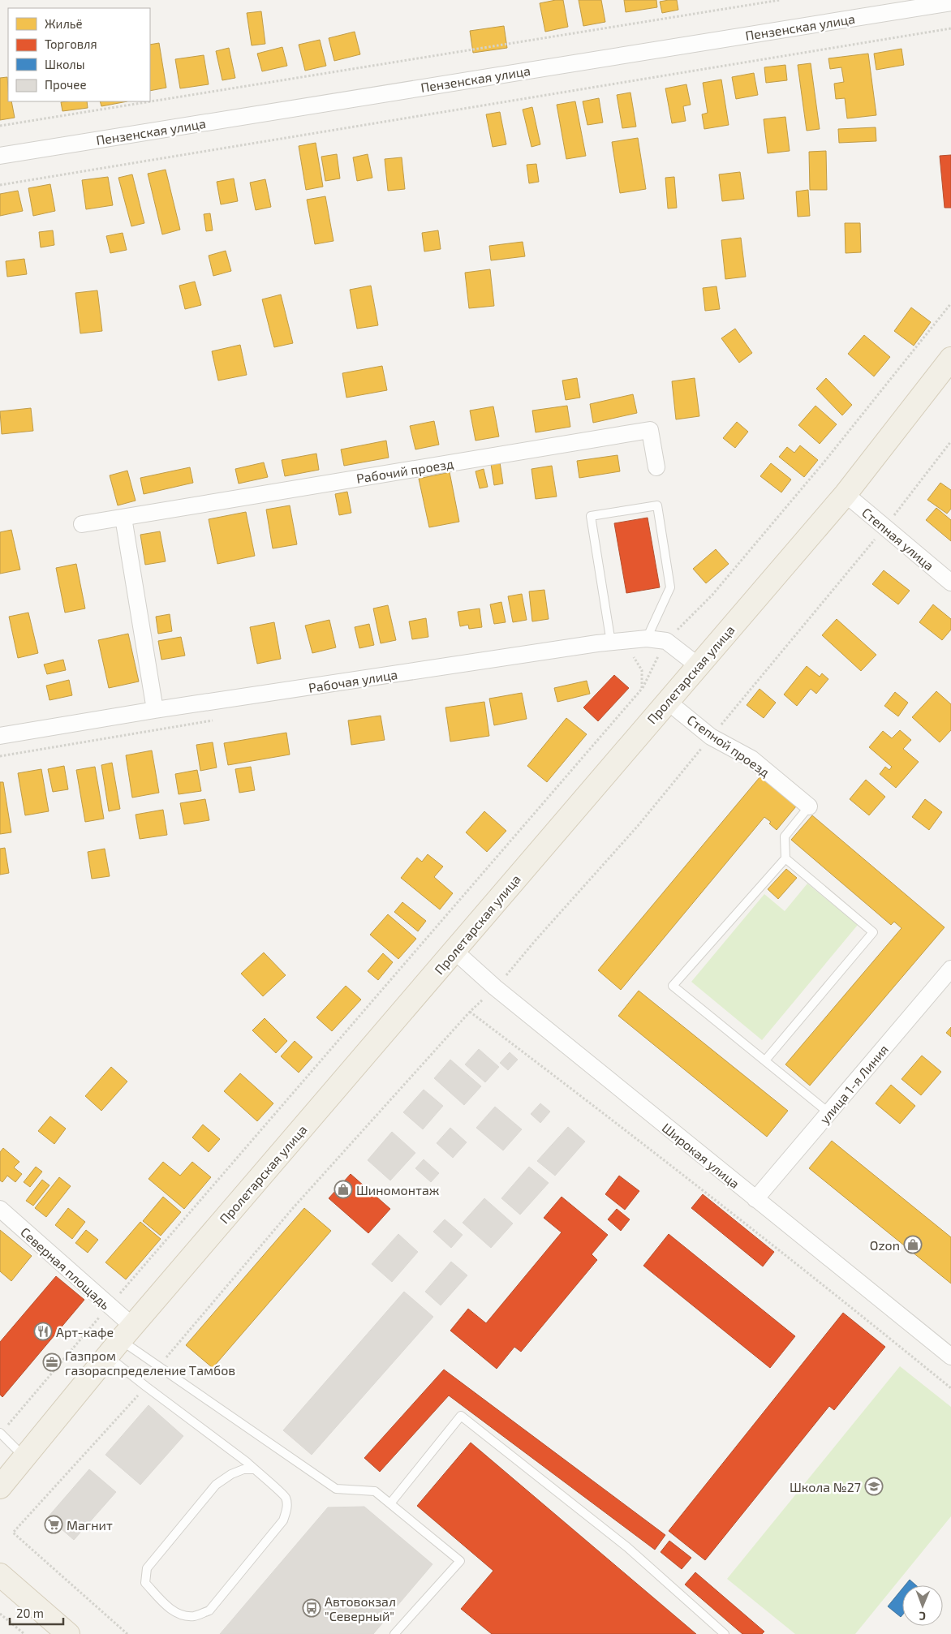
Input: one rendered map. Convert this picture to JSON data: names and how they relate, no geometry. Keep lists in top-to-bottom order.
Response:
{
  "streets": {
    "main road": ["Пролетарская улица"],
    "street": [
      "Пензенская улица",
      "Рабочий проезд",
      "Степная улица",
      "Рабочая улица",
      "Степной проезд",
      "улица 1-я Линия",
      "Широкая улица",
      "Северная площадь"
    ]
  },
  "crossings": [
    ["Степная улица", "Пролетарская улица"],
    ["Пролетарская улица", "Степной проезд"],
    ["Пролетарская улица", "Широкая улица"],
    ["Пролетарская улица", "Северная площадь"],
    ["улица 1-я Линия", "Широкая улица"]
  ],
  "places": {
    "shop": ["Шиномонтаж", "Ozon"],
    "restaurant": ["Арт-кафе"],
    "office": ["Газпром газораспределение Тамбов"],
    "school or university": ["Школа №27"],
    "supermarket": ["Магнит"],
    "bus stop": ["Автовокзал \"Северный\""]
  },
  "legend": [
    "Жильё",
    "Торговля",
    "Школы",
    "Прочее"
  ],
  "scale_bar": "20 m",
  "north": "bottom"
}
